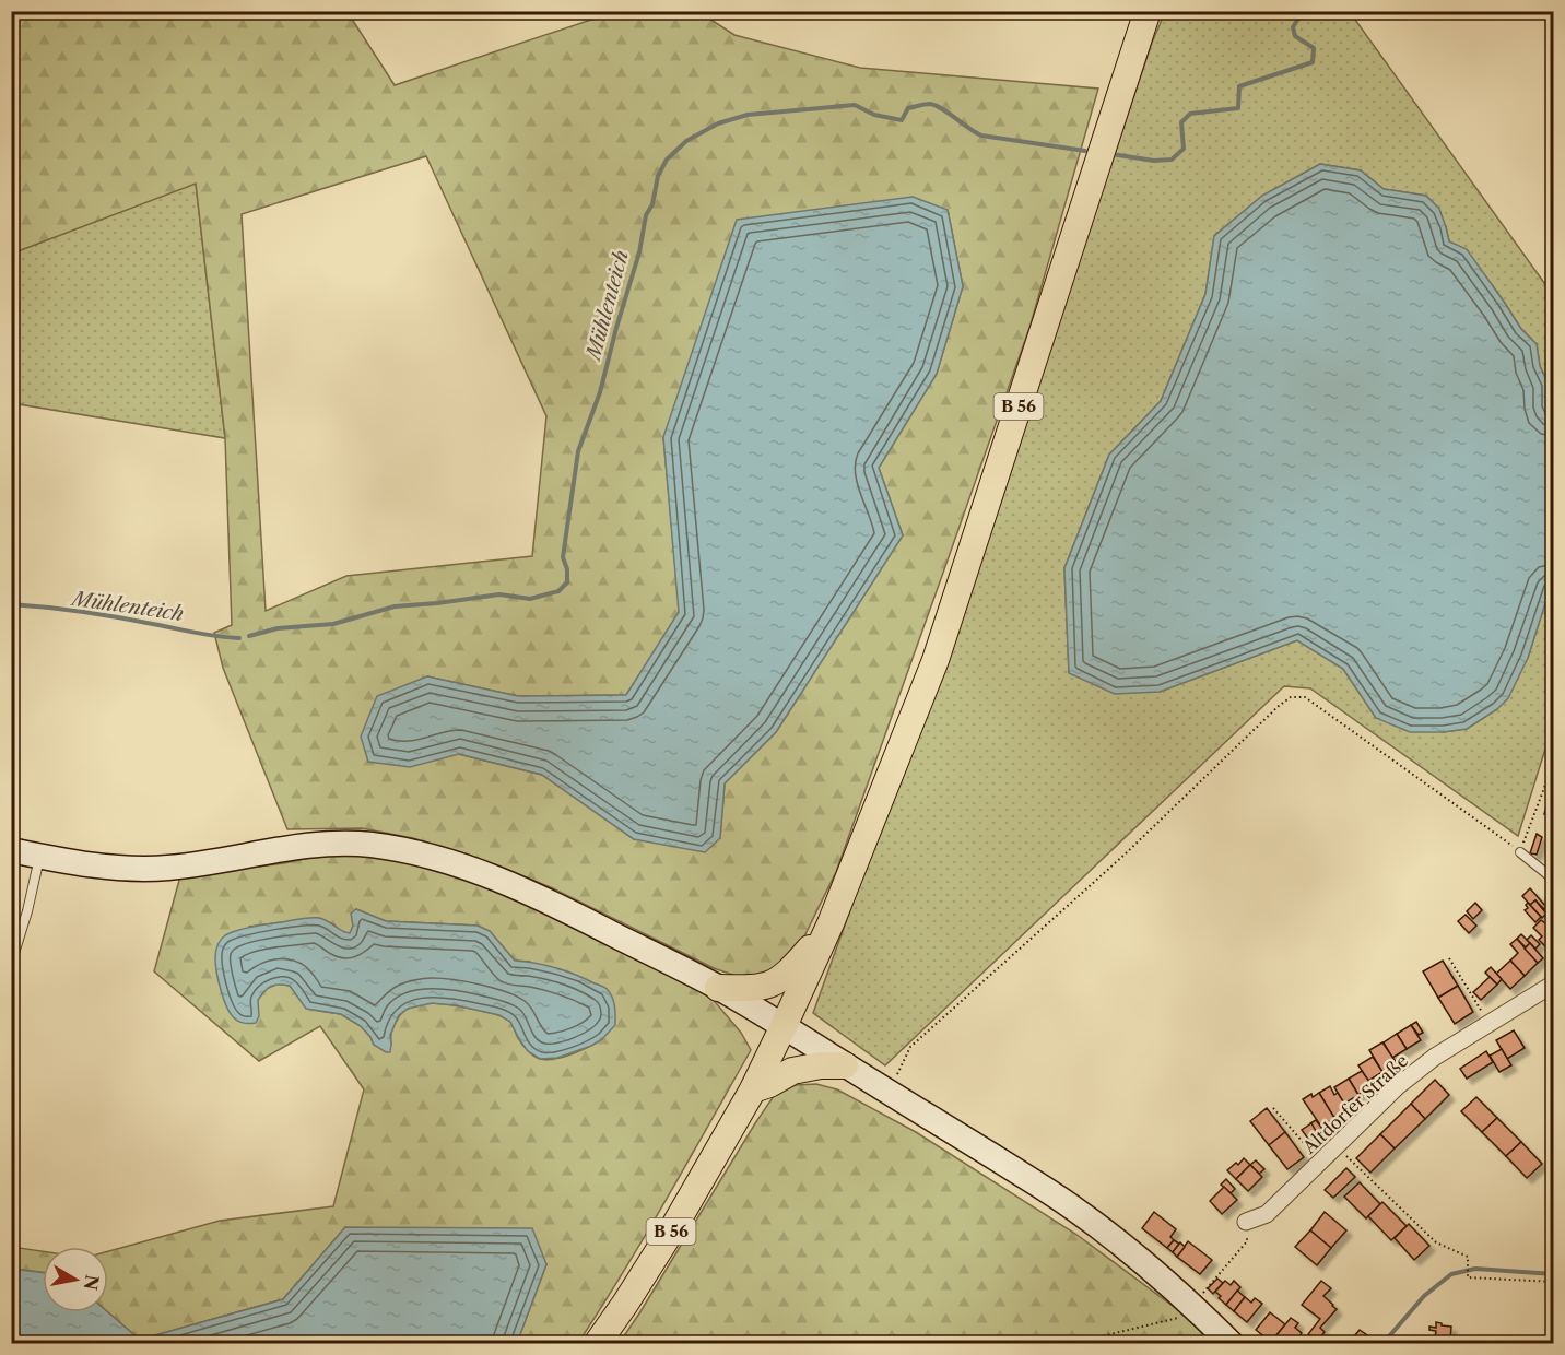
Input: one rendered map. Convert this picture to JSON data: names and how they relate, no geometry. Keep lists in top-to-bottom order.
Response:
{
  "streets": {
    "main road": ["B 56"],
    "street": ["Altdorfer Straße"]
  },
  "water": ["Mühlenteich"],
  "north": "right"
}
